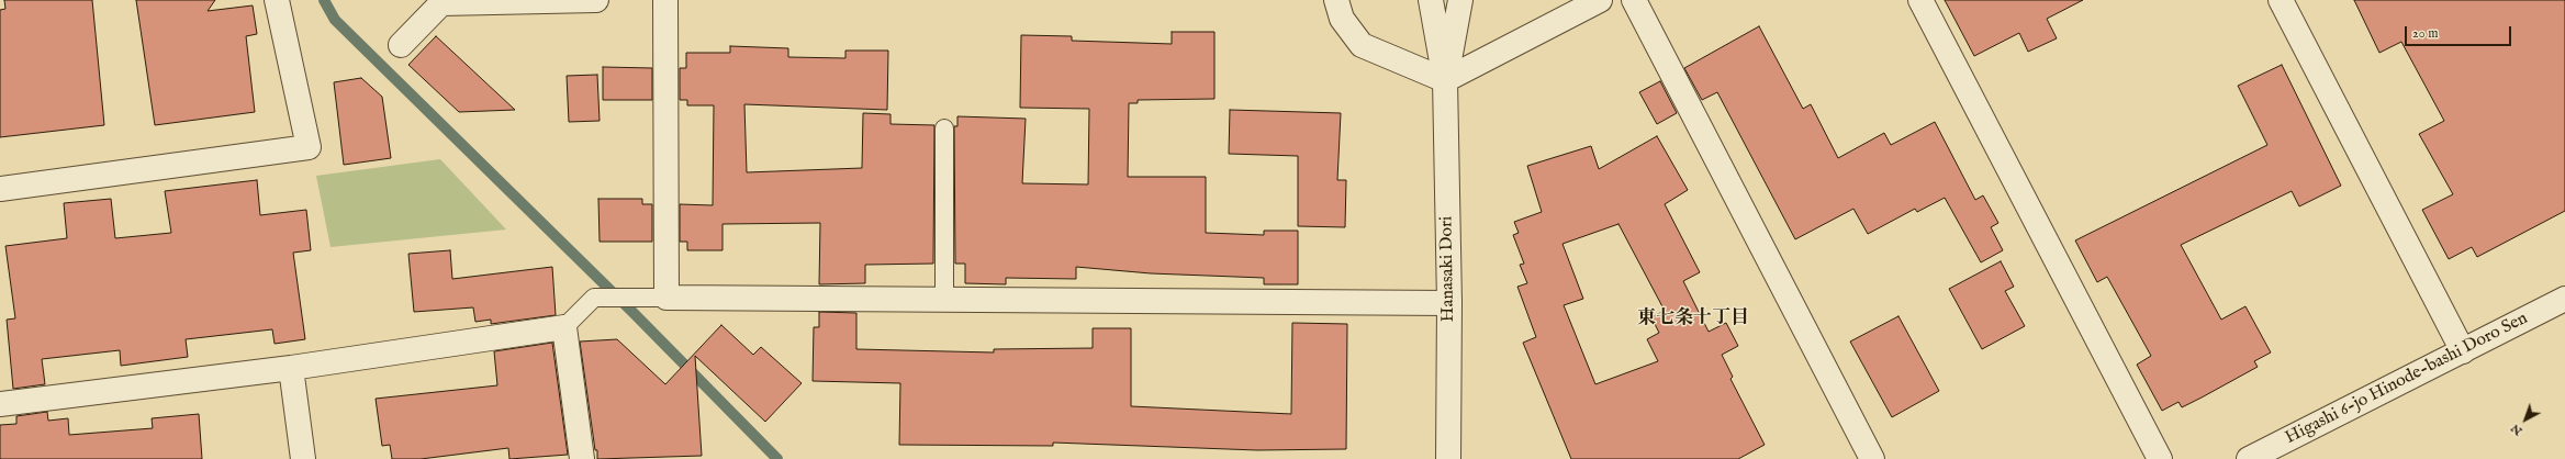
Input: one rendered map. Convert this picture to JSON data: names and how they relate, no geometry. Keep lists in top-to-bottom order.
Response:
{
  "streets": {
    "street": ["Hanasaki Dori", "Higashi 6-jo Hinode-bashi Doro Sen"]
  },
  "districts": ["東七条十丁目"],
  "scale_bar": "20 m",
  "north": "bottom left"
}
